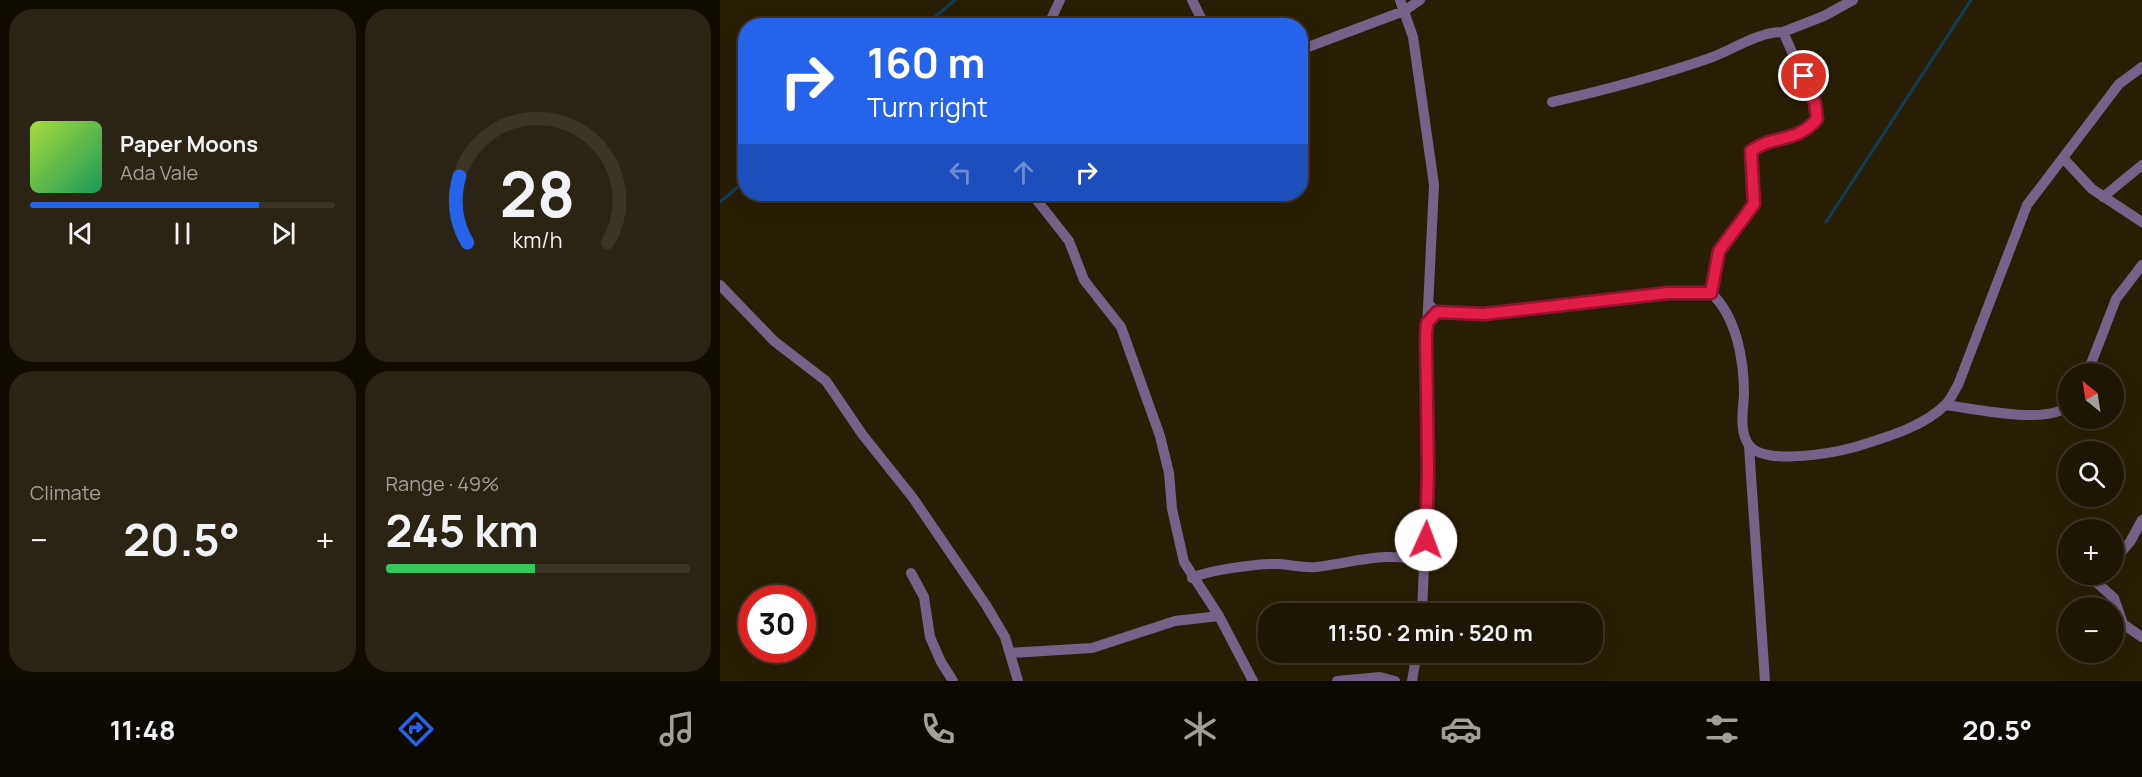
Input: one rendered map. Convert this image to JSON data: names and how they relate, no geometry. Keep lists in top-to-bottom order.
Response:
{
  "north": "top left",
  "page": {
    "turn": ["160 m", "Turn right"],
    "song": ["Paper Moons", "Ada Vale"],
    "map_buttons": ["+", "−"],
    "tile": [
      "Climate",
      ["Range · 49%", "245 km"]
    ],
    "heat": ["−", "20.5°", "+"],
    "limit": "30",
    "trip": "11:50 · 2 min · 520 m",
    "tabs": ["11:48", "20.5°"],
    "gauge": ["28", "km/h"]
  }
}
